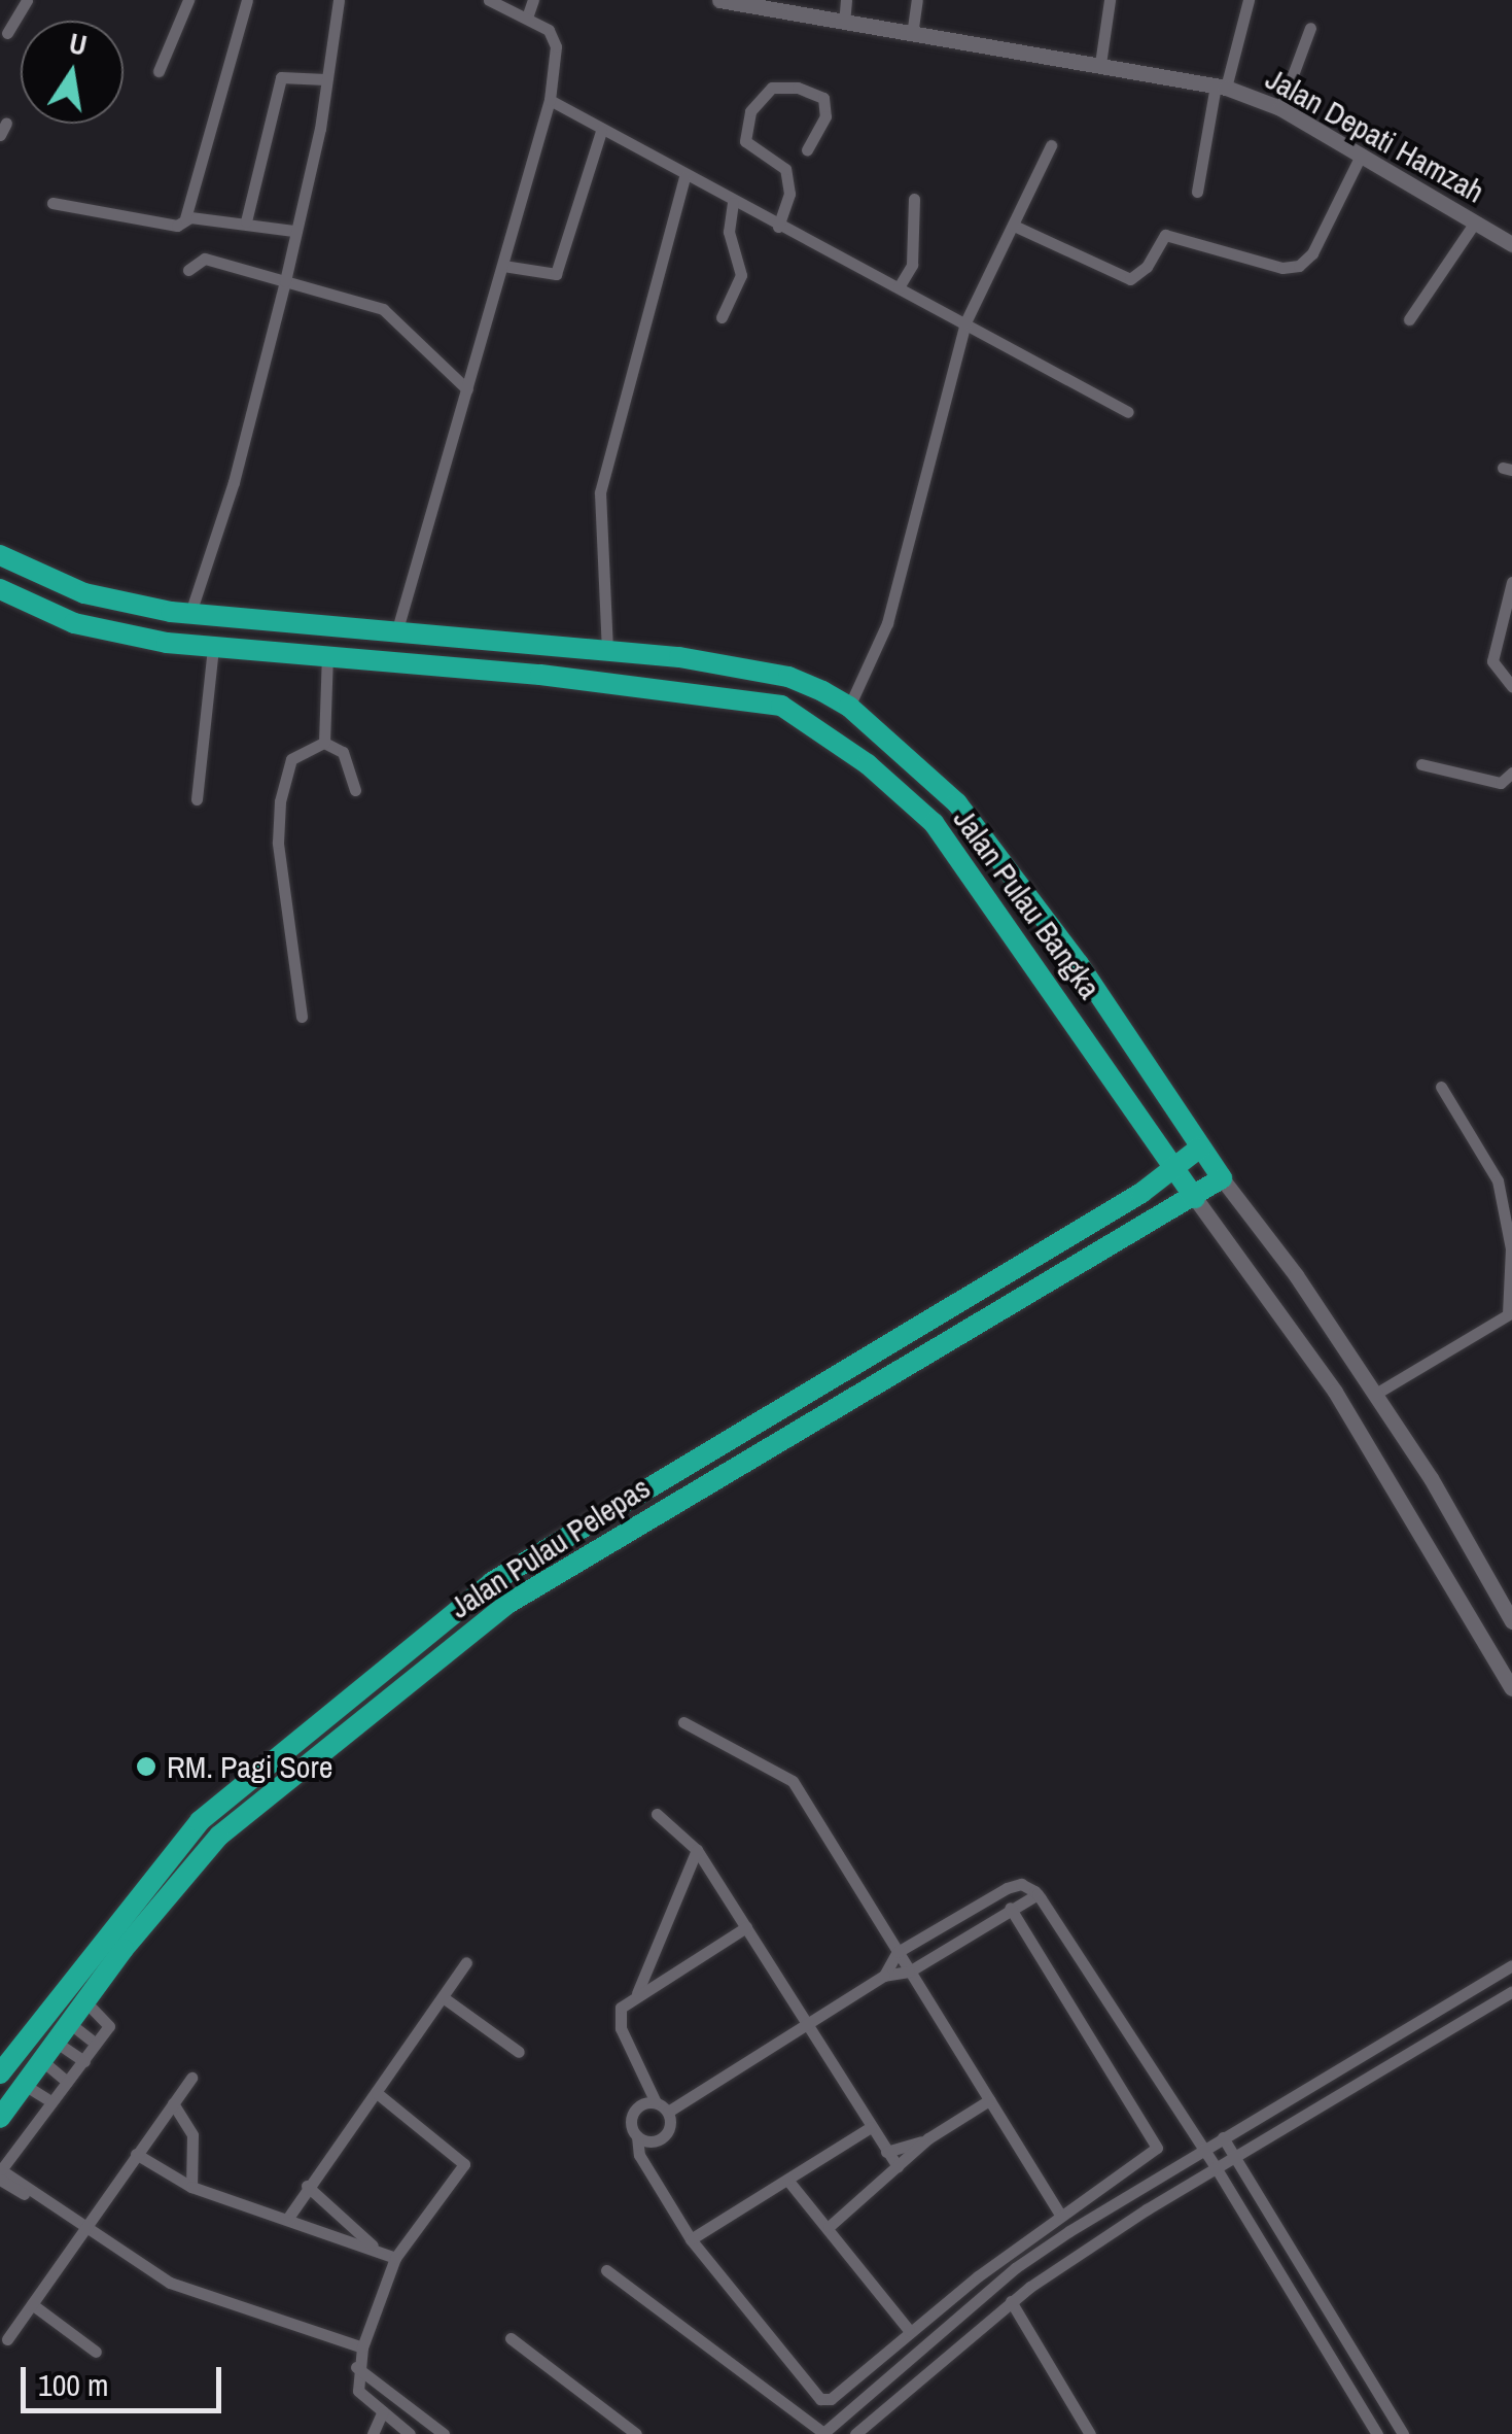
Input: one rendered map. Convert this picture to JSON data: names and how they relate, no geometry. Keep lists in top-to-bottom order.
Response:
{
  "streets": {
    "highway": ["Jalan Pulau Bangka", "Jalan Pulau Pelepas"],
    "main road": ["Jalan Depati Hamzah"]
  },
  "crossings": [
    ["Jalan Pulau Bangka", "Jalan Pulau Pelepas"]
  ],
  "places": ["RM. Pagi Sore"],
  "scale_bar": "100 m",
  "north": "top"
}
